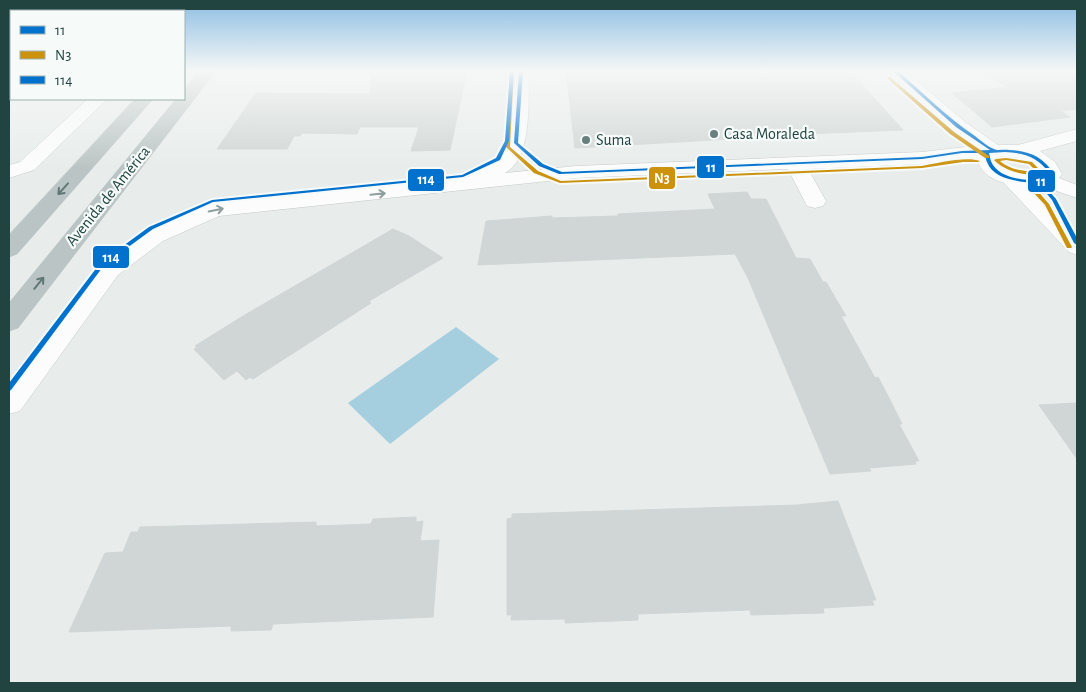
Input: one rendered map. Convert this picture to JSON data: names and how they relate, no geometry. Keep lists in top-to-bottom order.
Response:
{
  "streets": {
    "highway": ["Avenida de América"]
  },
  "places": ["Casa Moraleda", "Suma"],
  "lines": ["transit line 11", "transit line N3", "transit line 114"],
  "legend": ["11", "N3", "114"]
}
